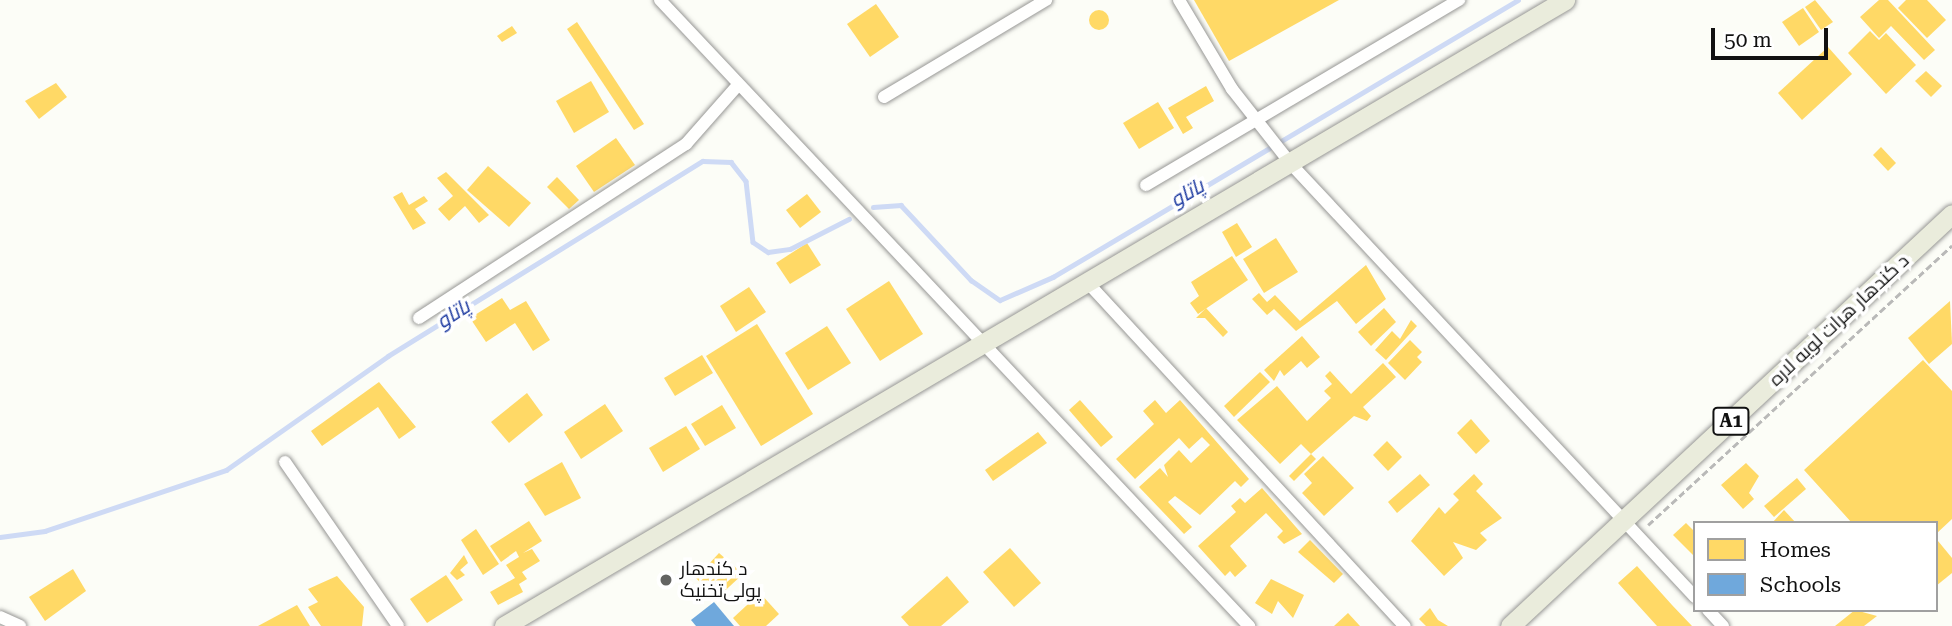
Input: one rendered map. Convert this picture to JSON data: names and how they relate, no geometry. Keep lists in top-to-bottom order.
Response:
{
  "streets": {
    "main road": ["د کندهار هرات لویه لاره", "A1"]
  },
  "water": ["پاتاو"],
  "places": ["د کندهار پولی‌تخنیک"],
  "legend": ["Homes", "Schools"],
  "scale_bar": "50 m"
}
